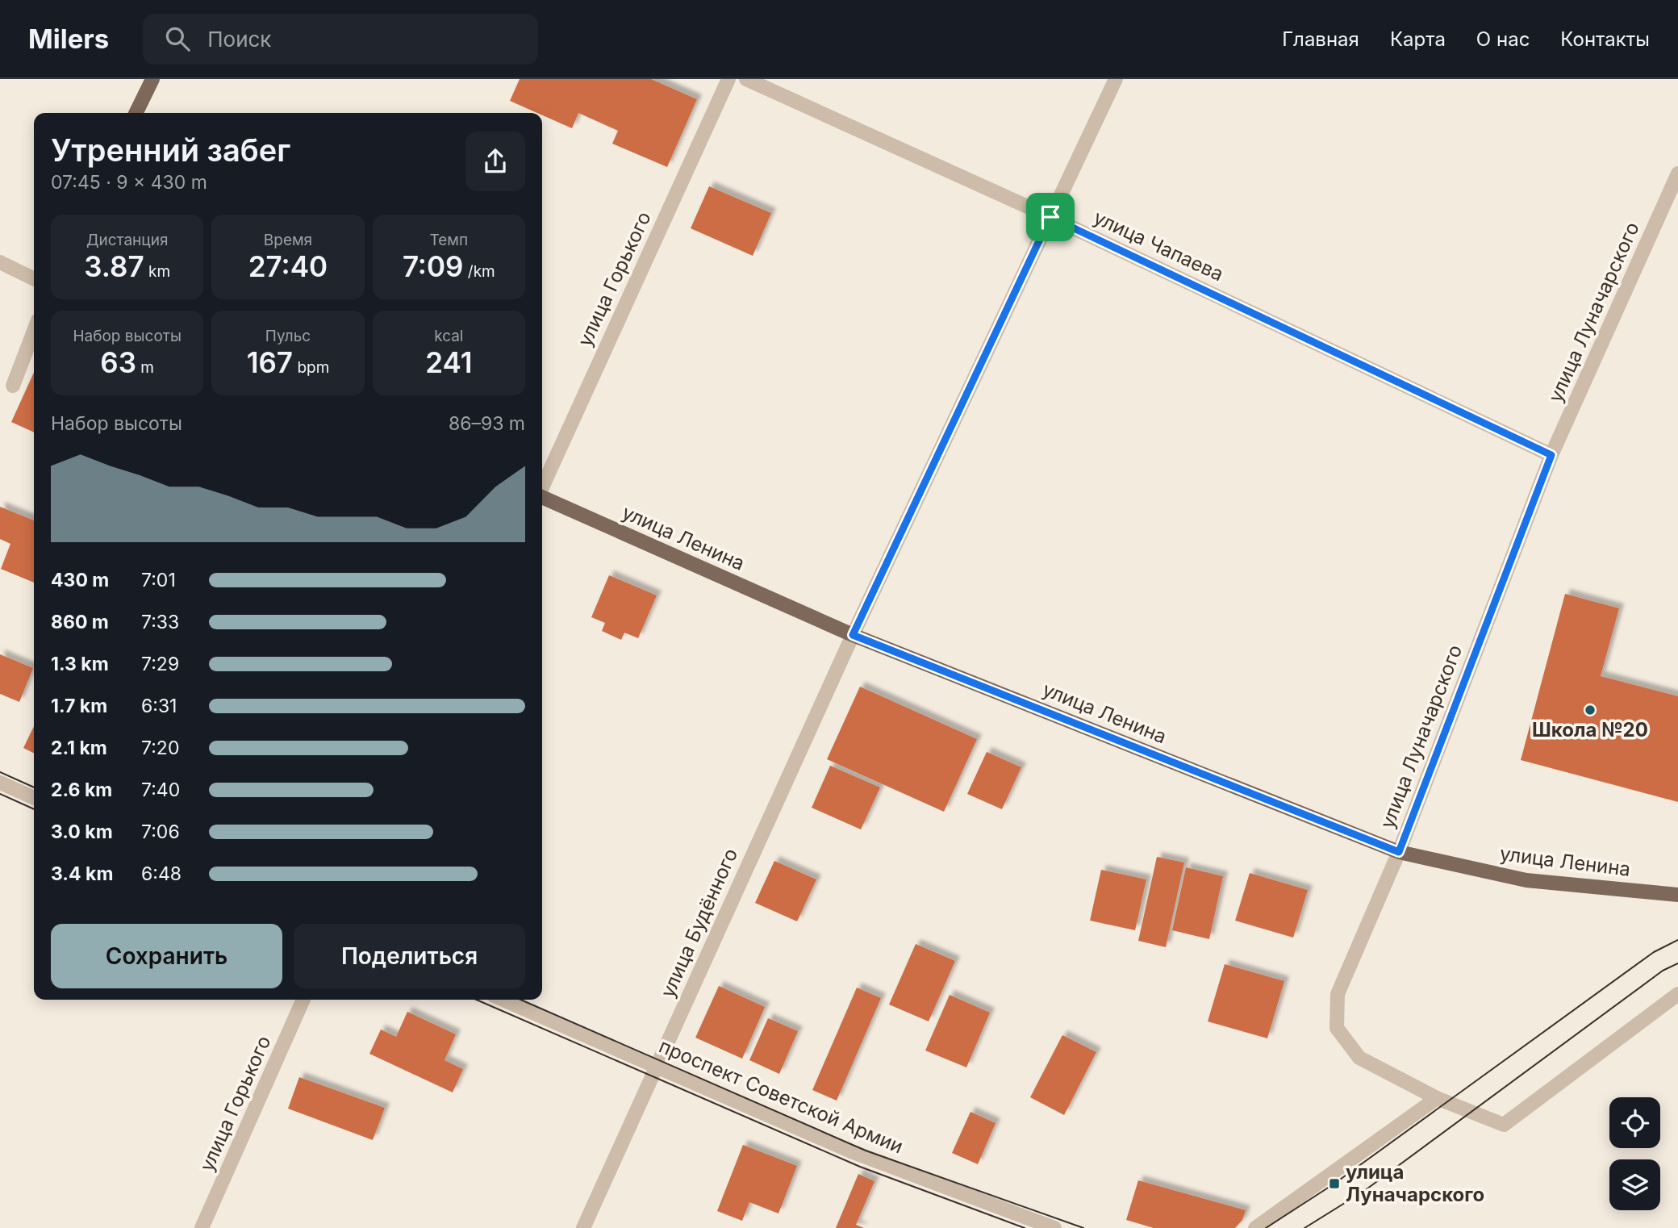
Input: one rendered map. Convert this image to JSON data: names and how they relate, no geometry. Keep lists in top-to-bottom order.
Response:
{
  "streets": {
    "main road": ["улица Ленина"],
    "street": [
      "улица Чапаева",
      "улица Горького",
      "улица Луначарского",
      "улица Будённого",
      "проспект Советской Армии"
    ]
  },
  "crossings": [
    ["улица Чапаева", "улица Луначарского"],
    ["улица Чапаева", "улица Будённого"],
    ["улица Луначарского", "улица Ленина"],
    ["улица Ленина", "улица Будённого"],
    ["улица Будённого", "проспект Советской Армии"]
  ],
  "places": {
    "other": ["Школа №20"],
    "transit": ["улица Луначарского"]
  },
  "page": {
    "header": "Milers",
    "search": "Поиск",
    "nav": [
      "Главная",
      "Карта",
      "О нас",
      "Контакты"
    ],
    "heading": ["Утренний забег", "07:45 · 9 × 430 m"],
    "stats": [
      ["Дистанция", "3.87 km"],
      ["Время", "27:40"],
      ["Темп", "7:09 /km"],
      ["Набор высоты", "63 m"],
      ["Пульс", "167 bpm"],
      ["kcal", "241"]
    ],
    "chart": ["Набор высоты", "86–93 m"],
    "list": [
      {
        "name": "430 m",
        "note": "7:01"
      },
      {
        "name": "860 m",
        "note": "7:33"
      },
      {
        "name": "1.3 km",
        "note": "7:29"
      },
      {
        "name": "1.7 km",
        "note": "6:31"
      },
      {
        "name": "2.1 km",
        "note": "7:20"
      },
      {
        "name": "2.6 km",
        "note": "7:40"
      },
      {
        "name": "3.0 km",
        "note": "7:06"
      },
      {
        "name": "3.4 km",
        "note": "6:48"
      }
    ],
    "buttons": ["Сохранить", "Поделиться"]
  }
}
